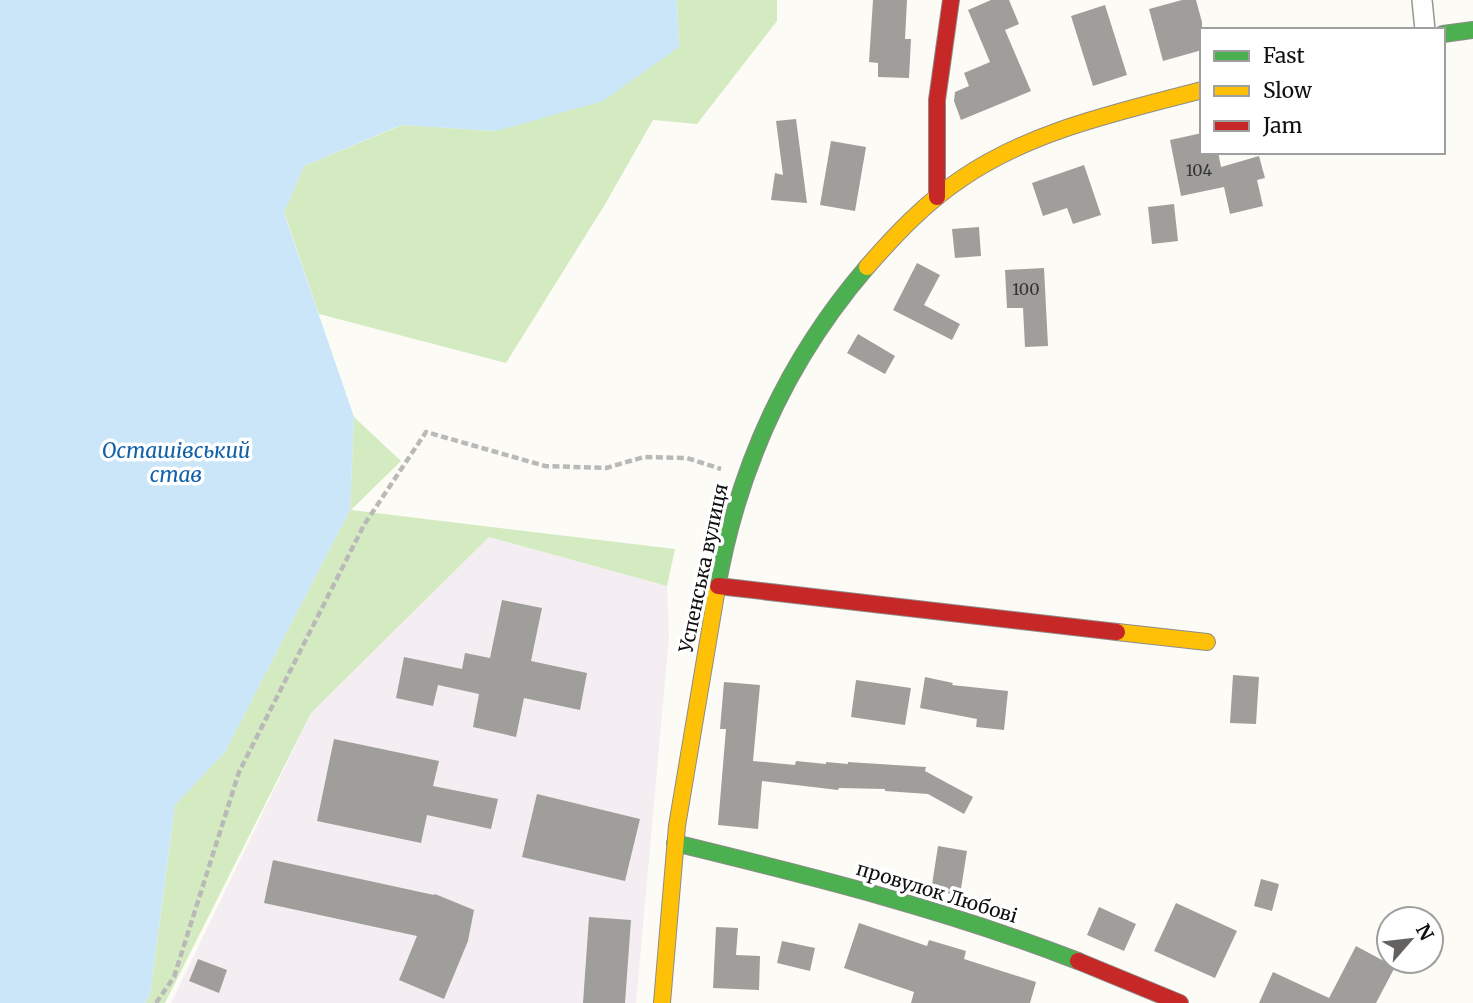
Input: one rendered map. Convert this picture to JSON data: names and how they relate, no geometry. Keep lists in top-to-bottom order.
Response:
{
  "streets": {
    "street": ["Успенська вулиця", "провулок Любові"]
  },
  "crossings": [
    ["Успенська вулиця", "провулок Любові"]
  ],
  "water": ["Осташівський став"],
  "house_numbers": ["104", "100"],
  "legend": ["Fast", "Slow", "Jam"],
  "north": "top right"
}
